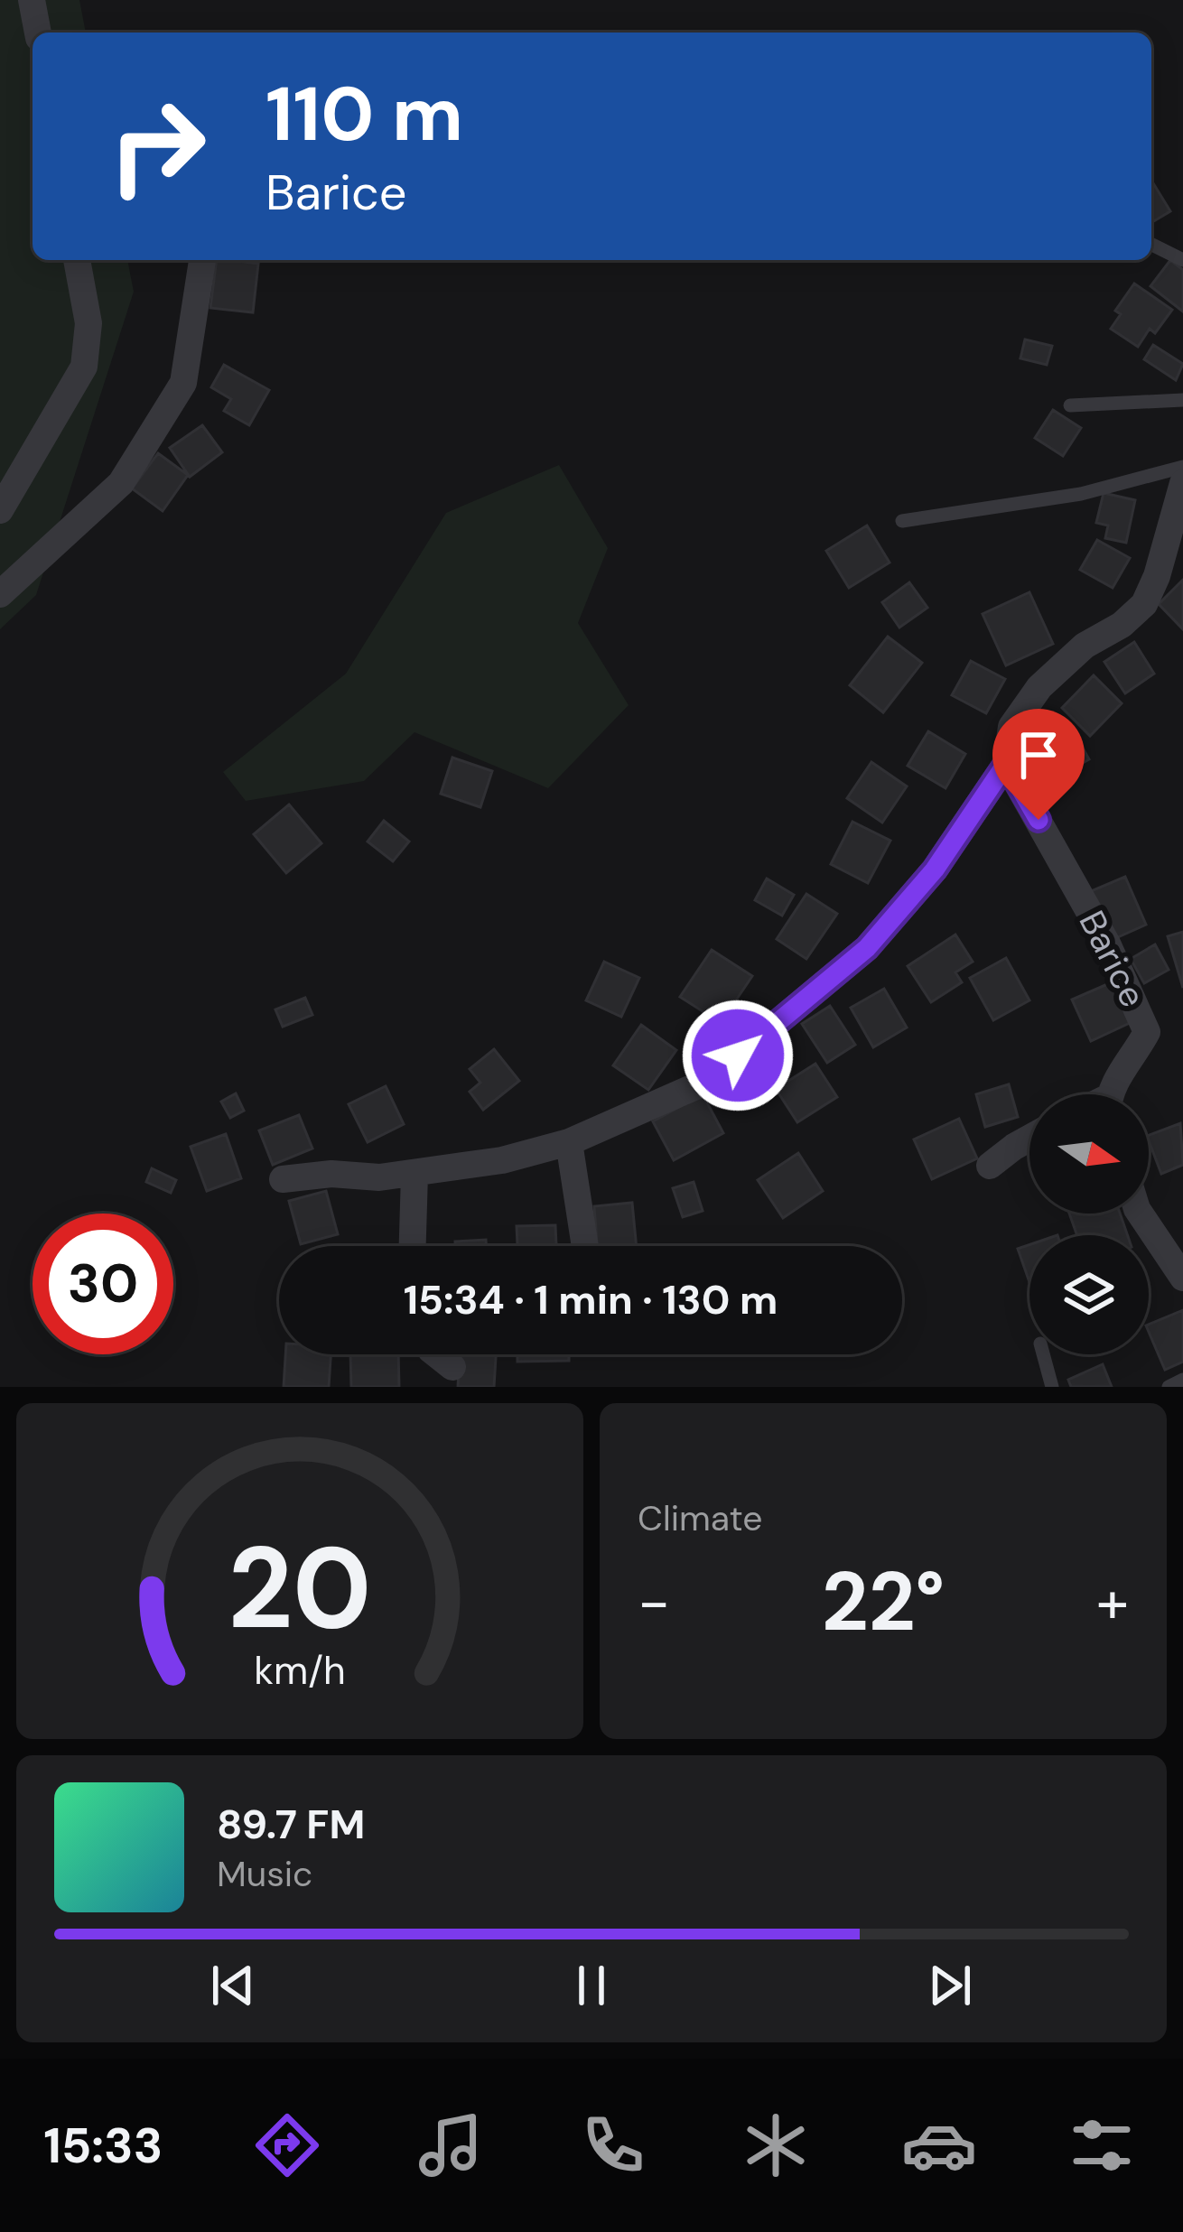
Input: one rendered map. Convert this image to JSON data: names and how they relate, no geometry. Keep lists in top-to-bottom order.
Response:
{
  "streets": {
    "street": ["Barice"]
  },
  "north": "right",
  "page": {
    "turn": ["110 m", "Barice"],
    "limit": "30",
    "trip": "15:34 · 1 min · 130 m",
    "tile": "Climate",
    "heat": ["−", "22°", "+"],
    "song": ["89.7 FM", "Music"],
    "tabs": "15:33",
    "gauge": ["20", "km/h"]
  }
}
